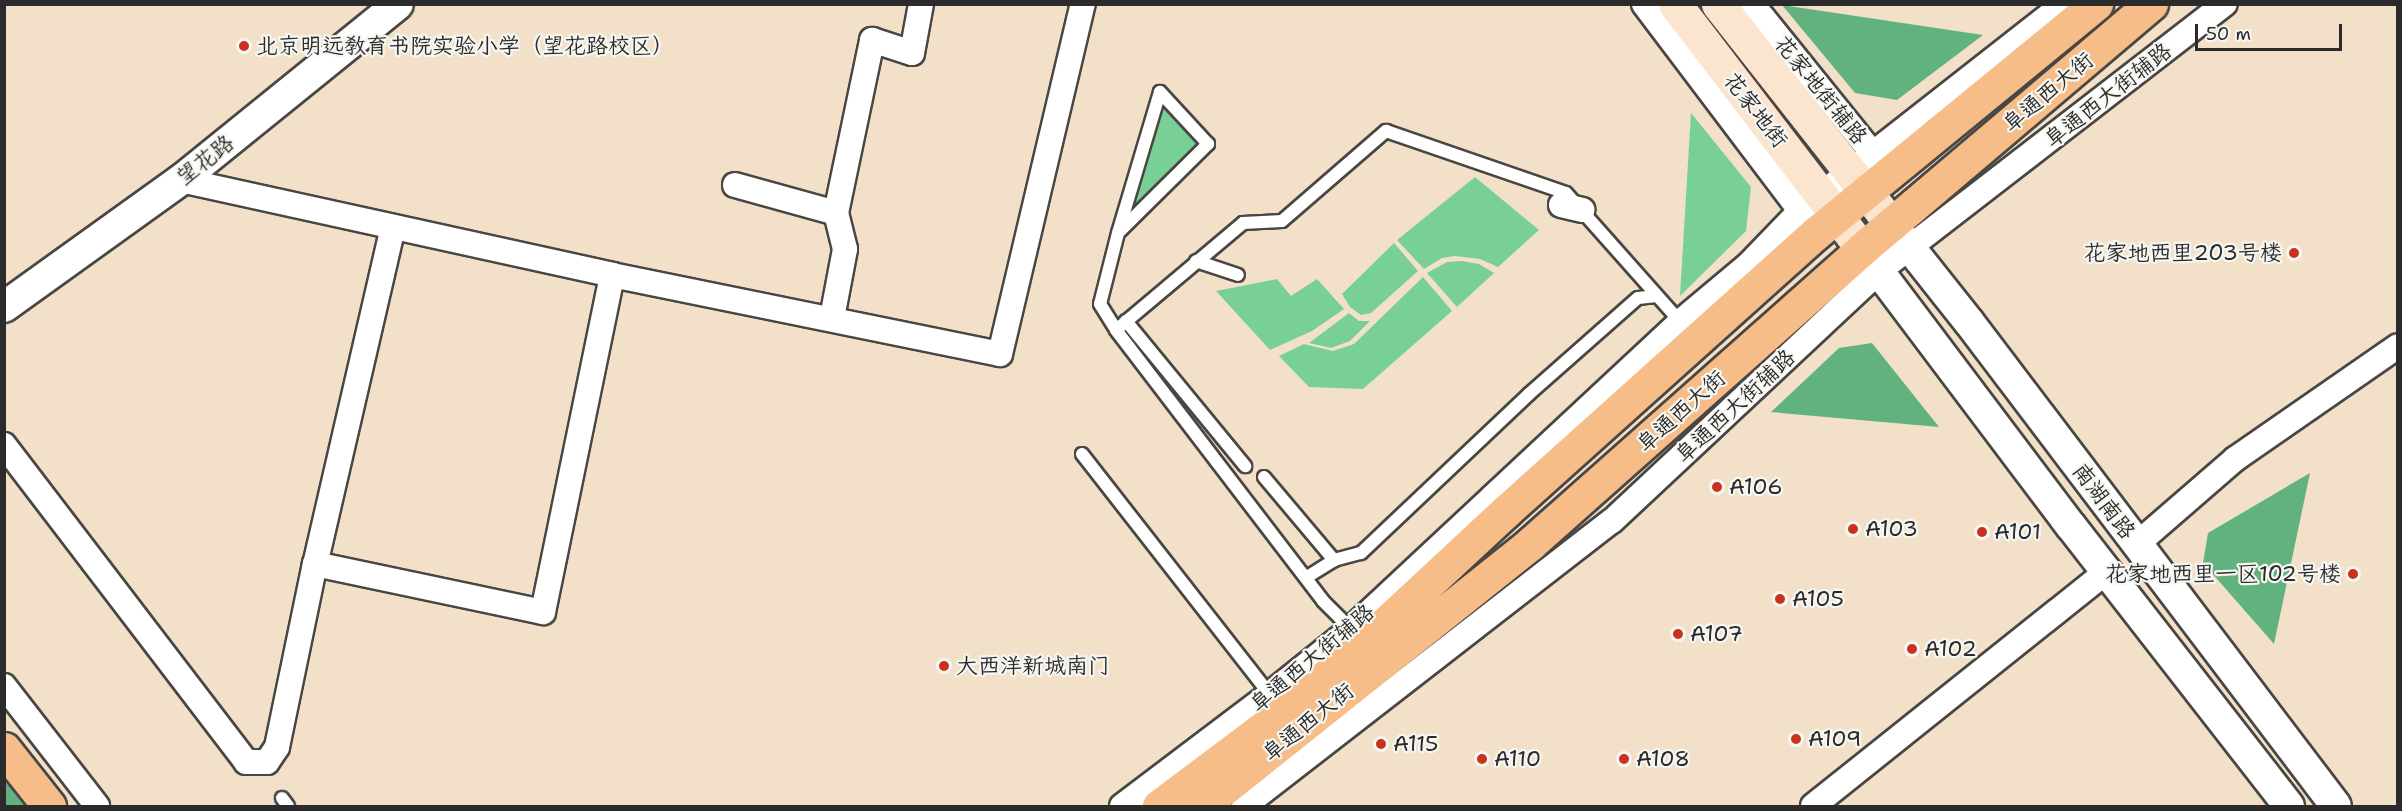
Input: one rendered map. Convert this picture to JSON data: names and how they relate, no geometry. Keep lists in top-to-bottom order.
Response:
{
  "streets": {
    "main road": ["阜通西大街", "花家地街"],
    "street": [
      "花家地街辅路",
      "阜通西大街辅路",
      "望花路",
      "南湖南路"
    ]
  },
  "crossings": [
    ["花家地街辅路", "阜通西大街"],
    ["花家地街辅路", "花家地街"],
    ["阜通西大街", "阜通西大街辅路"],
    ["阜通西大街", "花家地街"],
    ["阜通西大街", "南湖南路"],
    ["阜通西大街辅路", "花家地街"],
    ["阜通西大街辅路", "南湖南路"],
    ["花家地街", "南湖南路"]
  ],
  "places": [
    "北京明远教育书院实验小学（望花路校区）",
    "花家地西里203号楼",
    "A106",
    "A103",
    "A101",
    "花家地西里一区102号楼",
    "A105",
    "A107",
    "A102",
    "大西洋新城南门",
    "A109",
    "A115",
    "A110",
    "A108"
  ],
  "scale_bar": "50 m"
}
